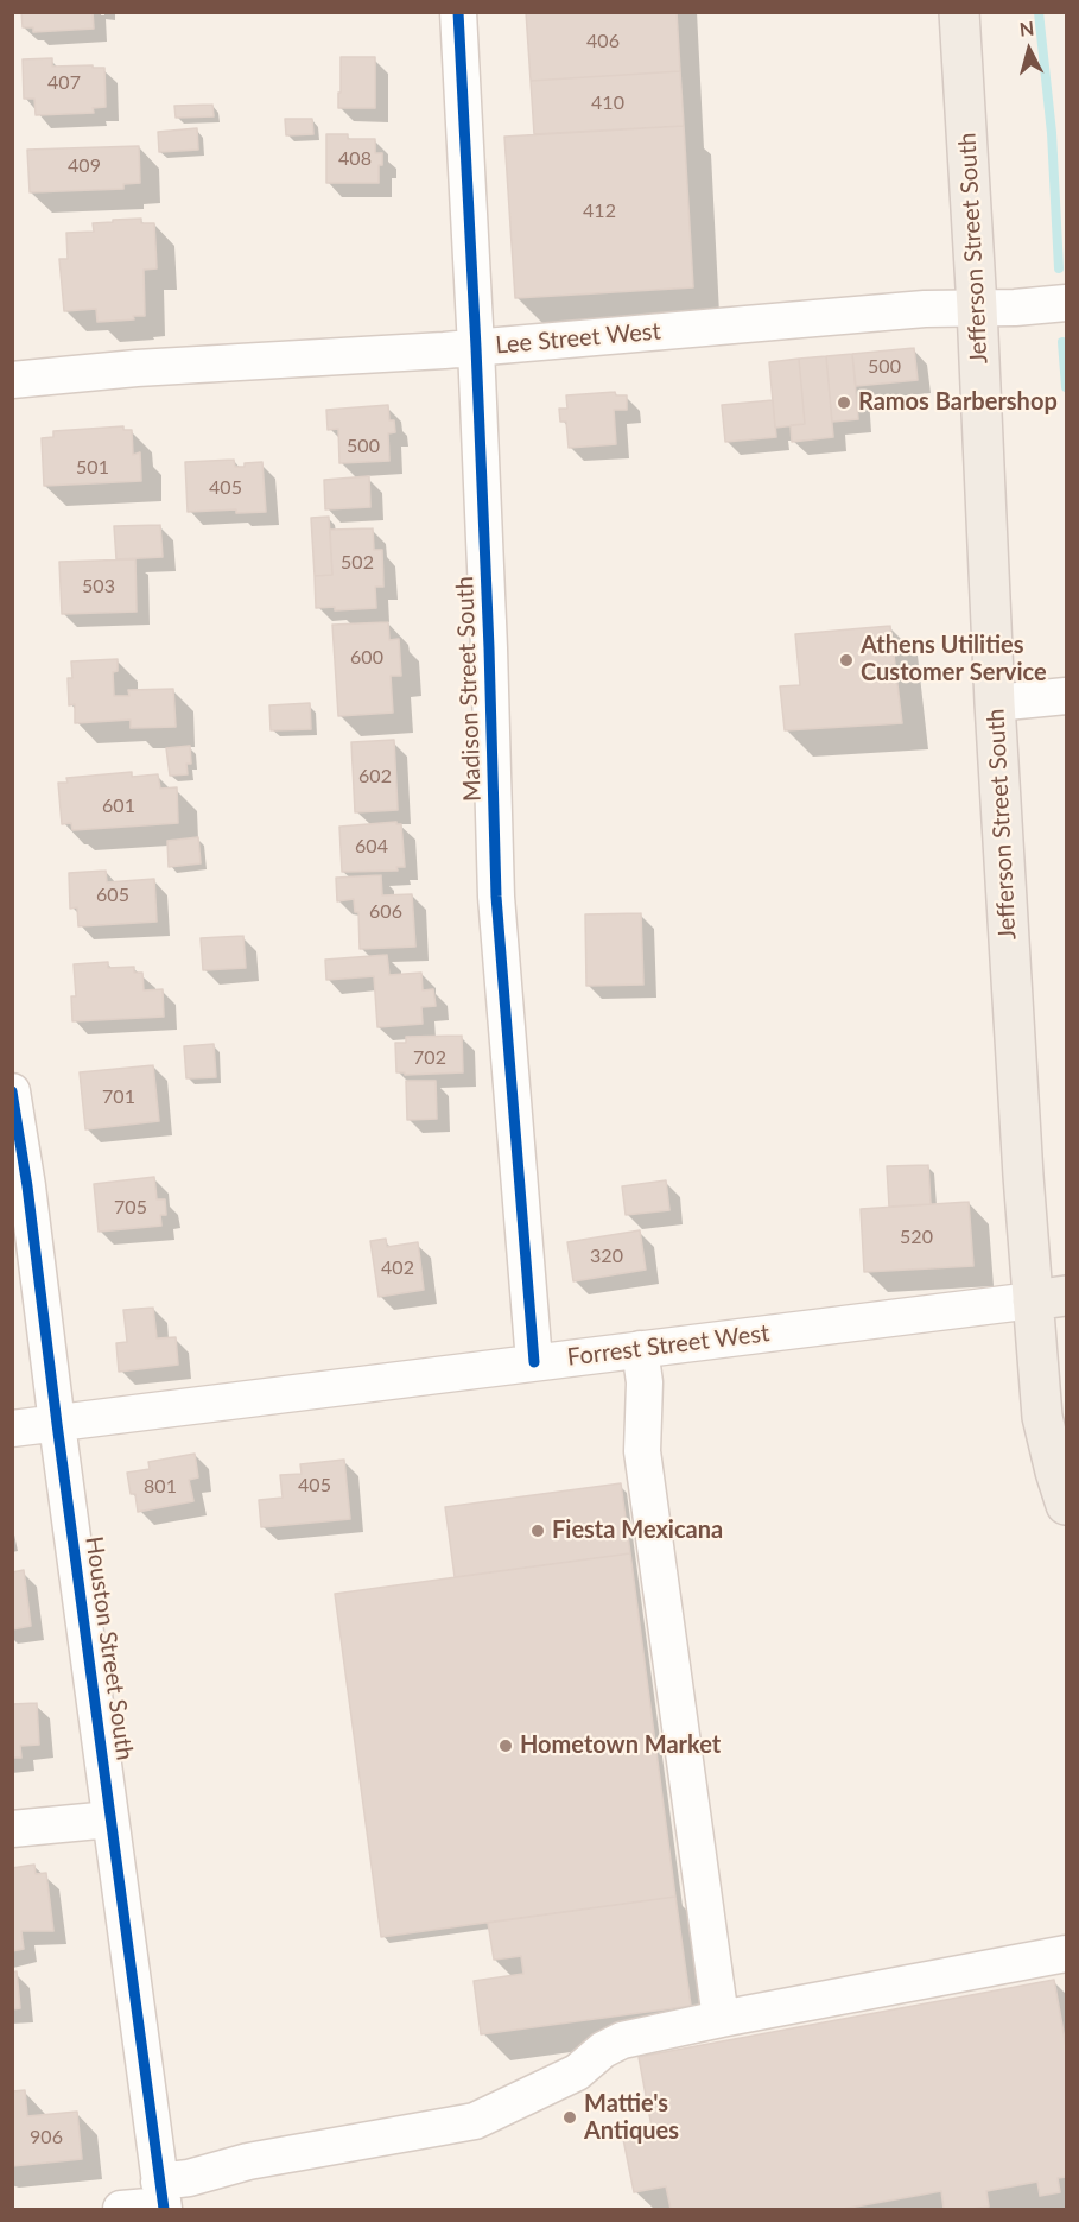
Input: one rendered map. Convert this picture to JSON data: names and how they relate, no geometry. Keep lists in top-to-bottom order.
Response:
{
  "streets": {
    "main road": ["Jefferson Street South"],
    "street": [
      "Lee Street West",
      "Madison Street South",
      "Forrest Street West",
      "Houston Street South"
    ]
  },
  "crossings": [
    ["Jefferson Street South", "Lee Street West"],
    ["Jefferson Street South", "Forrest Street West"],
    ["Lee Street West", "Madison Street South"],
    ["Madison Street South", "Forrest Street West"],
    ["Forrest Street West", "Houston Street South"]
  ],
  "places": [
    "Ramos Barbershop",
    "Athens Utilities Customer Service",
    "Fiesta Mexicana",
    "Hometown Market",
    "Mattie's Antiques"
  ],
  "house_numbers": [
    "406",
    "407",
    "410",
    "408",
    "409",
    "412",
    "500",
    "500",
    "501",
    "405",
    "502",
    "503",
    "600",
    "602",
    "601",
    "604",
    "605",
    "606",
    "702",
    "701",
    "705",
    "520",
    "320",
    "402",
    "405",
    "801",
    "906"
  ],
  "north": "top"
}
